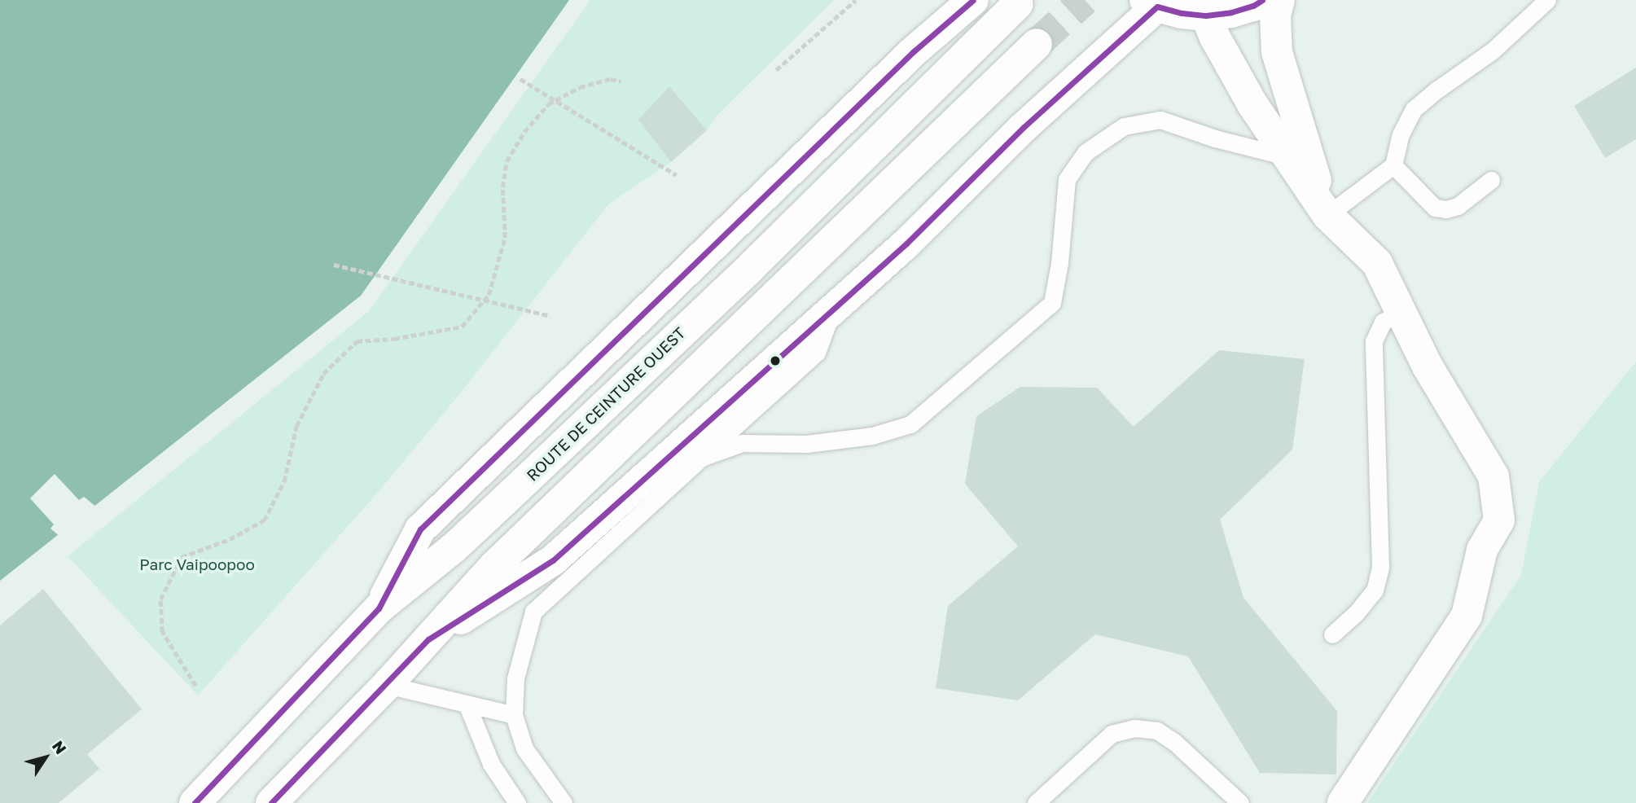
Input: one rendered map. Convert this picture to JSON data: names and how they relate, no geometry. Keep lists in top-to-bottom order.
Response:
{
  "streets": {
    "main road": ["ROUTE DE CEINTURE OUEST"]
  },
  "parks": ["Parc Vaipoopoo"],
  "north": "top right"
}
